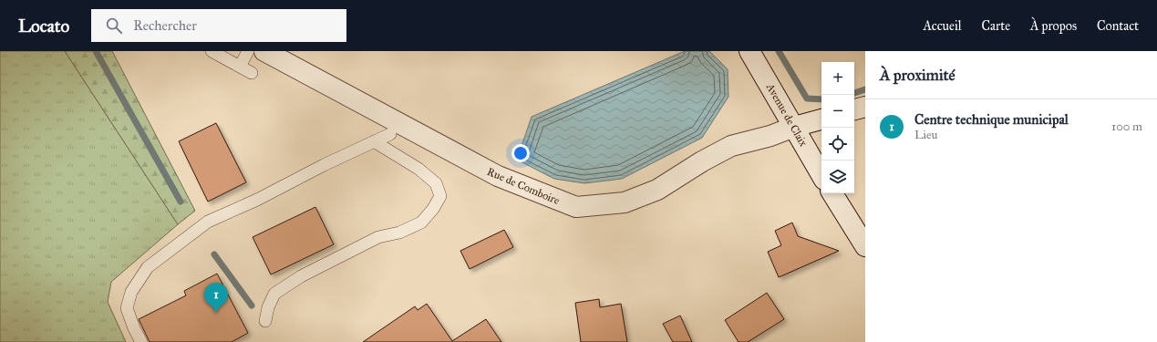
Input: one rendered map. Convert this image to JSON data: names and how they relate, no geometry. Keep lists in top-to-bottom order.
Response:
{
  "streets": {
    "street": ["Avenue de Claix", "Rue de Comboire"]
  },
  "crossings": [
    ["Avenue de Claix", "Rue de Comboire"]
  ],
  "page": {
    "header": "Locato",
    "search": "Rechercher",
    "nav": [
      "Accueil",
      "Carte",
      "À propos",
      "Contact"
    ],
    "heading": "À proximité",
    "map_buttons": ["+", "−"],
    "list": [
      {
        "mark": "1",
        "name": "Centre technique municipal",
        "note": "Lieu",
        "value": "100 m"
      }
    ],
    "pins": "1"
  }
}
